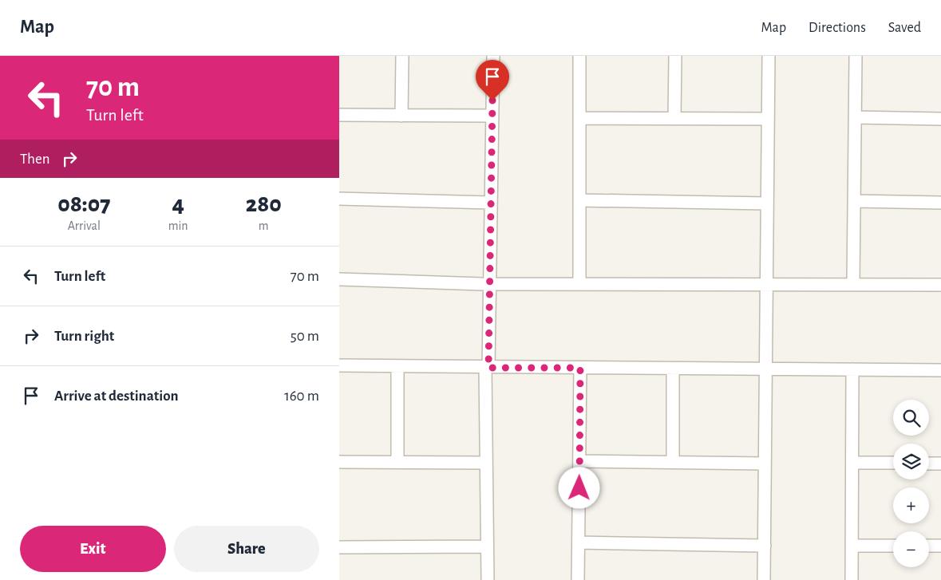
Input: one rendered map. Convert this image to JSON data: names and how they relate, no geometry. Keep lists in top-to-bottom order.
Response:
{
  "page": {
    "header": "Map",
    "nav": ["Map", "Directions", "Saved"],
    "turn": ["70 m", "Turn left"],
    "then": "Then",
    "eta": [
      "08:07",
      "Arrival",
      "4",
      "min",
      "280",
      "m"
    ],
    "list": [
      {
        "name": "Turn left",
        "value": "70 m"
      },
      {
        "name": "Turn right",
        "value": "50 m"
      },
      {
        "name": "Arrive at destination",
        "value": "160 m"
      }
    ],
    "map_buttons": ["+", "−"],
    "buttons": ["Exit", "Share"]
  }
}
